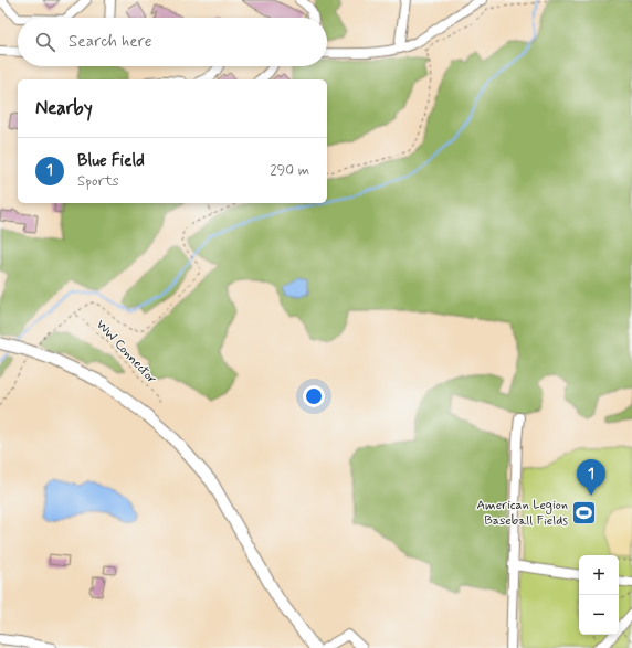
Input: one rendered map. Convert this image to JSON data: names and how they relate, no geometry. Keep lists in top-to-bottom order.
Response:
{
  "streets": {
    "path": ["WW Connector"]
  },
  "places": {
    "sports": ["American Legion Baseball Fields"]
  },
  "page": {
    "search": "Search here",
    "heading": "Nearby",
    "list": [
      {
        "mark": "1",
        "name": "Blue Field",
        "note": "Sports",
        "value": "290 m"
      }
    ],
    "pins": "1",
    "map_buttons": ["+", "−"]
  }
}
